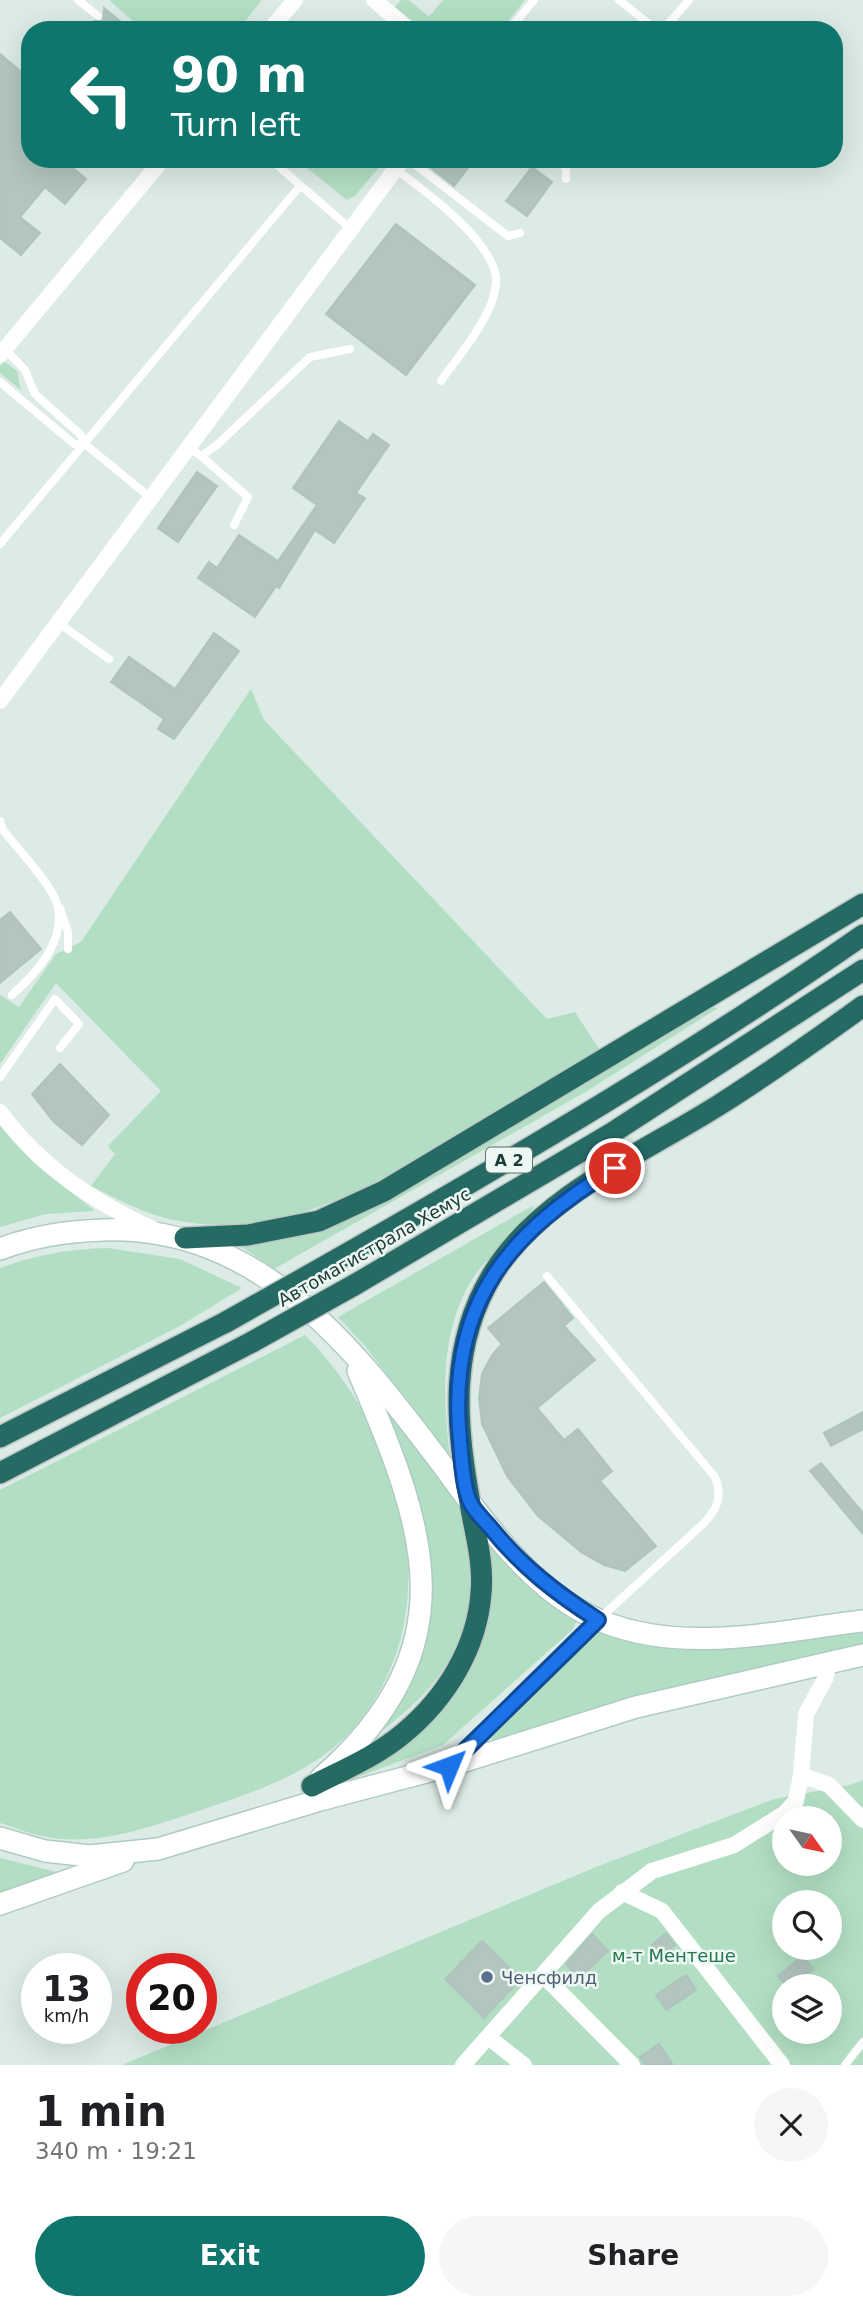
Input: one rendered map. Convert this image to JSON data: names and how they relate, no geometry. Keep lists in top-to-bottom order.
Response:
{
  "streets": {
    "highway": ["A 2", "Автомагистрала Хемус"]
  },
  "parks": ["м-т Ментeше"],
  "places": ["Ченсфилд"],
  "north": "bottom right",
  "page": {
    "turn": ["90 m", "Turn left"],
    "speed": "13 km/h",
    "limit": "20",
    "heading": ["1 min", "340 m · 19:21"],
    "buttons": ["Exit", "Share"]
  }
}
